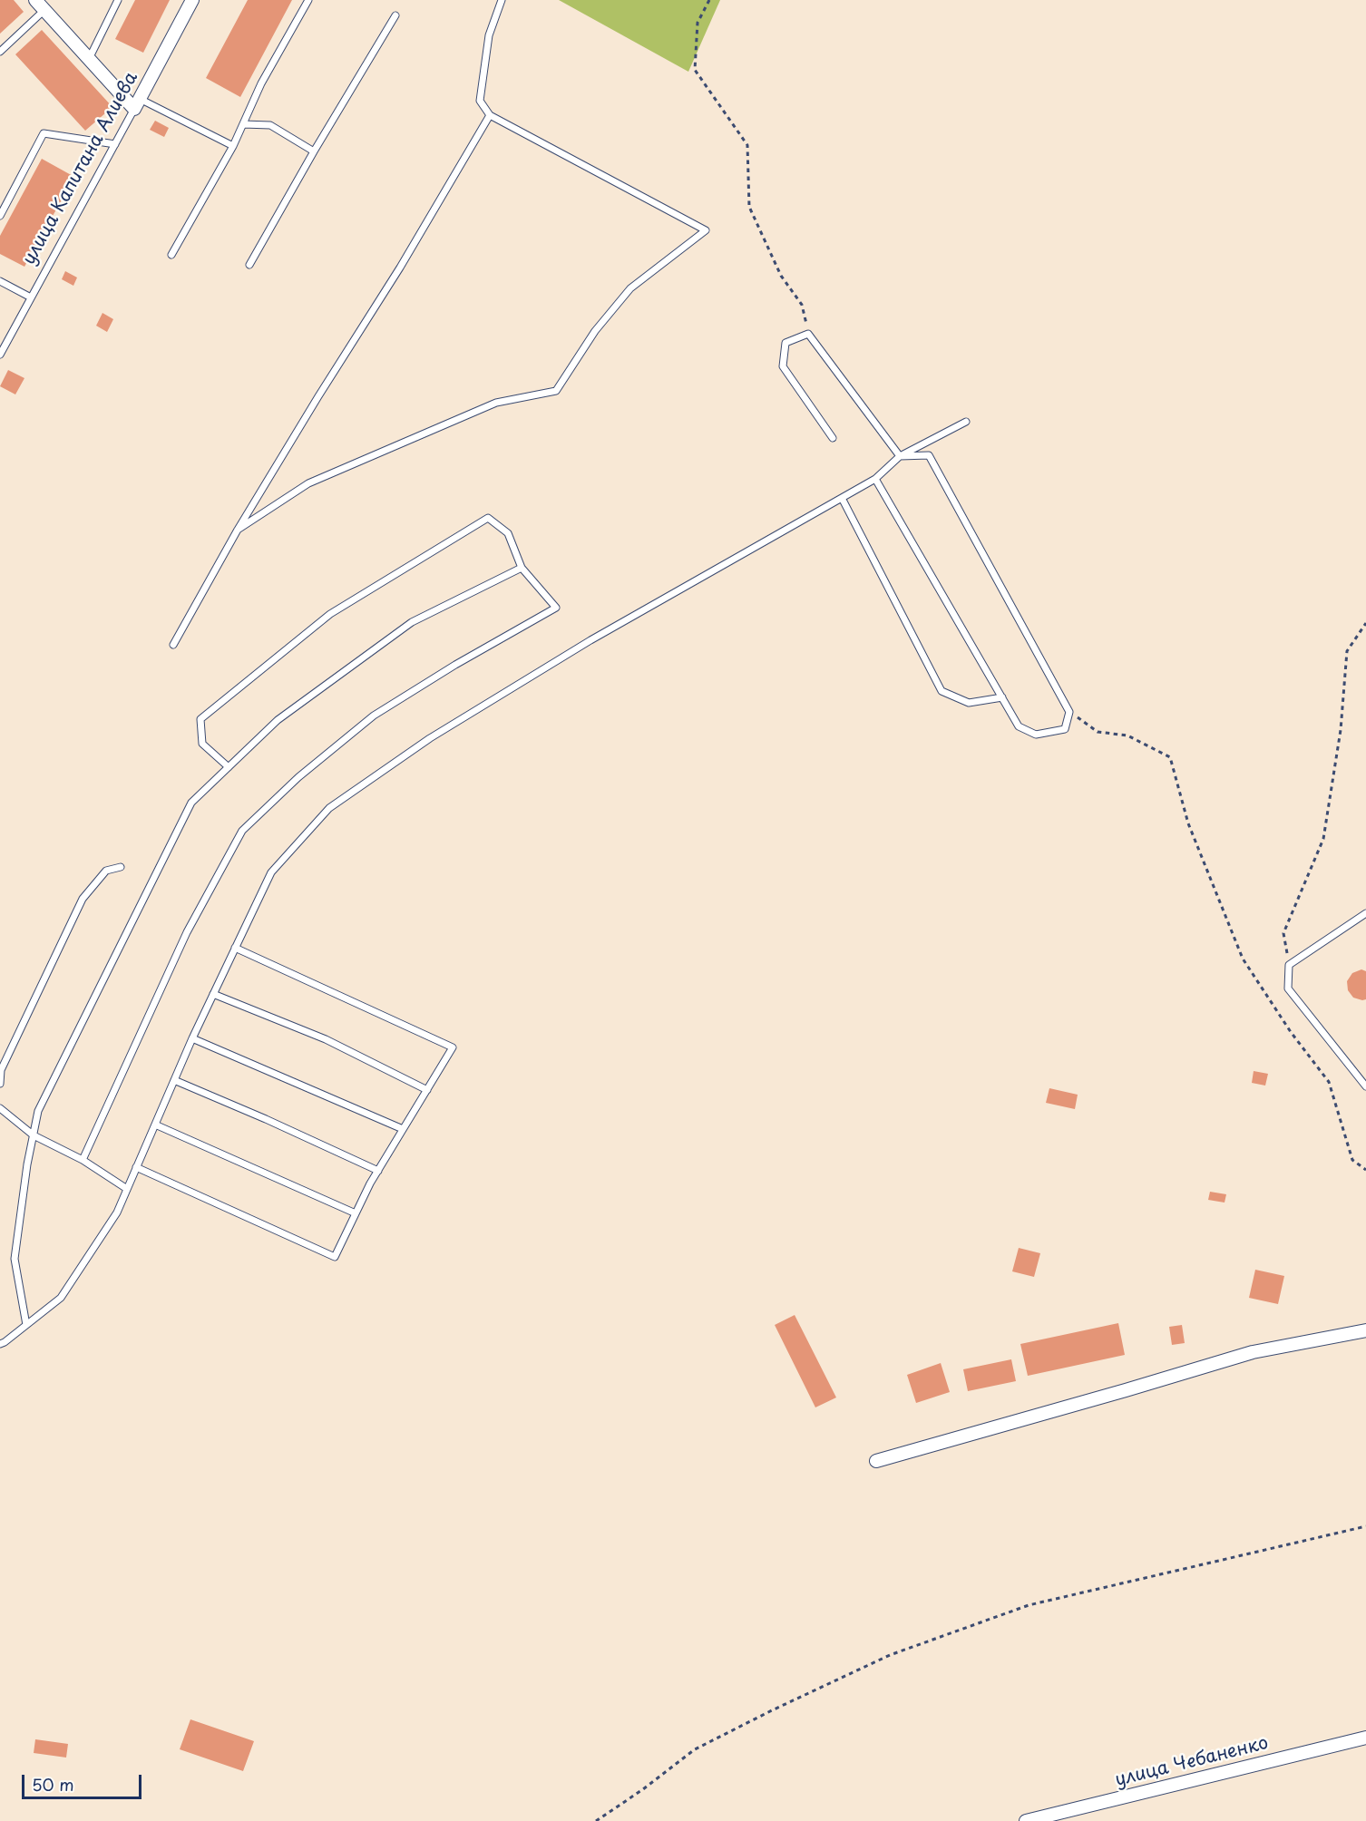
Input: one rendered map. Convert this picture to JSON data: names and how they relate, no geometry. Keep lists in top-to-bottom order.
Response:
{
  "streets": {
    "street": ["улица Капитана Алиева", "улица Чебаненко"]
  },
  "scale_bar": "50 m"
}
